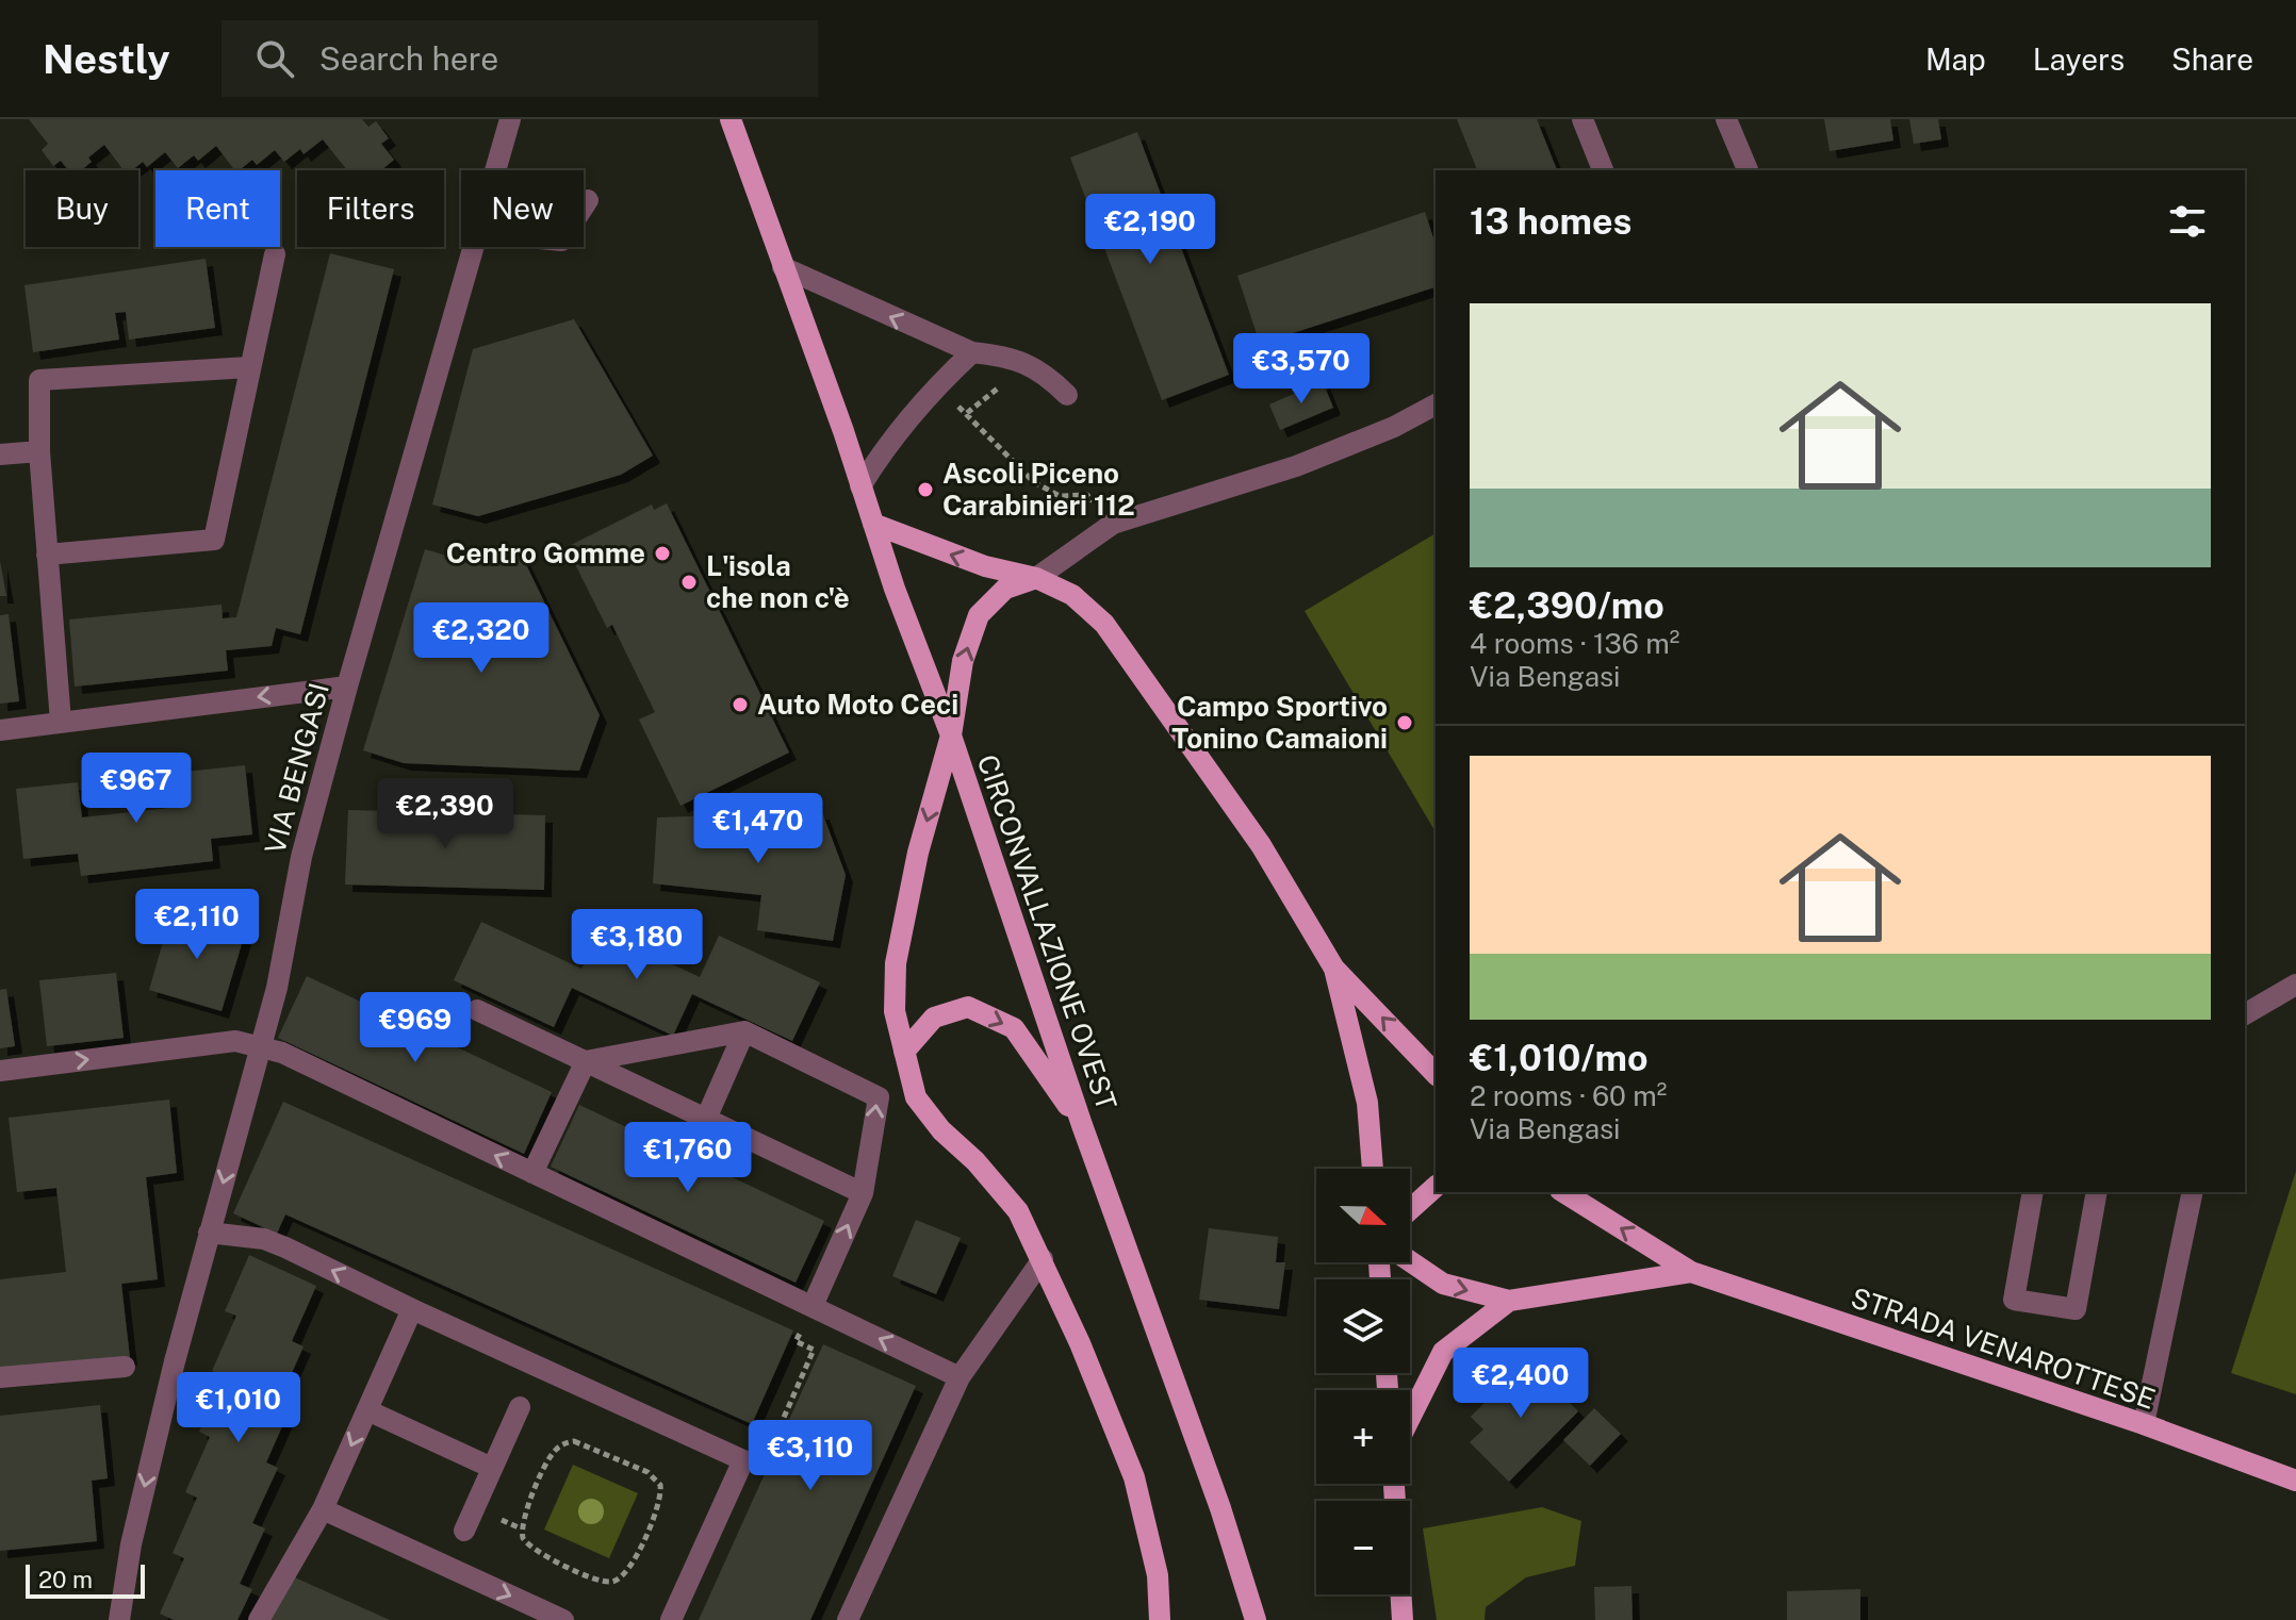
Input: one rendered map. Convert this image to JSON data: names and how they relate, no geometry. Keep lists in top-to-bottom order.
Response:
{
  "streets": {
    "main road": ["CIRCONVALLAZIONE OVEST", "STRADA VENAROTTESE"],
    "street": ["VIA BENGASI"]
  },
  "places": [
    "Ascoli Piceno Carabinieri 112",
    "Centro Gomme",
    "L'isola che non c'è",
    "Auto Moto Ceci",
    "Campo Sportivo Tonino Camaioni"
  ],
  "scale_bar": "20 m",
  "north": "right",
  "page": {
    "header": "Nestly",
    "search": "Search here",
    "nav": ["Map", "Layers", "Share"],
    "chip": [
      "Buy",
      "Rent",
      "Filters",
      "New"
    ],
    "heading": "13 homes",
    "price": [
      "€2,190",
      "€3,570",
      "€2,320",
      "€967",
      "€2,390",
      "€1,470",
      "€2,110",
      "€3,180",
      "€969",
      "€1,760",
      "€2,400",
      "€1,010",
      "€3,110"
    ],
    "list": [
      {
        "name": "€2,390/mo",
        "note": "4 rooms · 136 m² · Via Bengasi"
      },
      {
        "name": "€1,010/mo",
        "note": "2 rooms · 60 m² · Via Bengasi"
      }
    ],
    "map_buttons": ["+", "−"],
    "scale": "20 m"
  }
}
